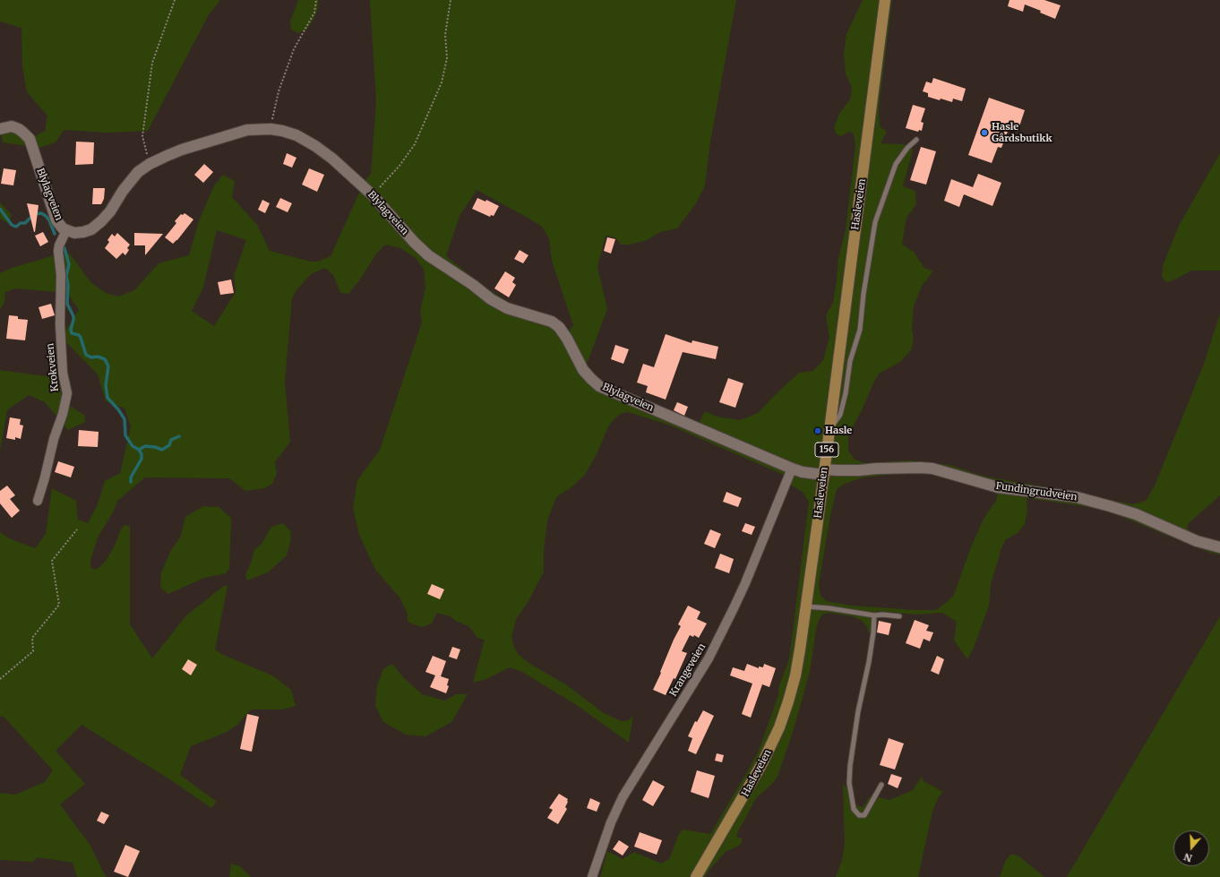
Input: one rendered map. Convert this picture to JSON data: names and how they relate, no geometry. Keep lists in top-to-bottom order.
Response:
{
  "streets": {
    "main road": ["Hasleveien", "156"],
    "street": [
      "Blylagveien",
      "Krokveien",
      "Fundingrudveien",
      "Krangeveien"
    ]
  },
  "crossings": [
    ["Blylagveien", "Hasleveien"],
    ["Blylagveien", "Krokveien"],
    ["Blylagveien", "Fundingrudveien"],
    ["Blylagveien", "Krangeveien"],
    ["Hasleveien", "Fundingrudveien"]
  ],
  "places": ["Hasle Gårdsbutikk", "Hasle"],
  "north": "bottom"
}
